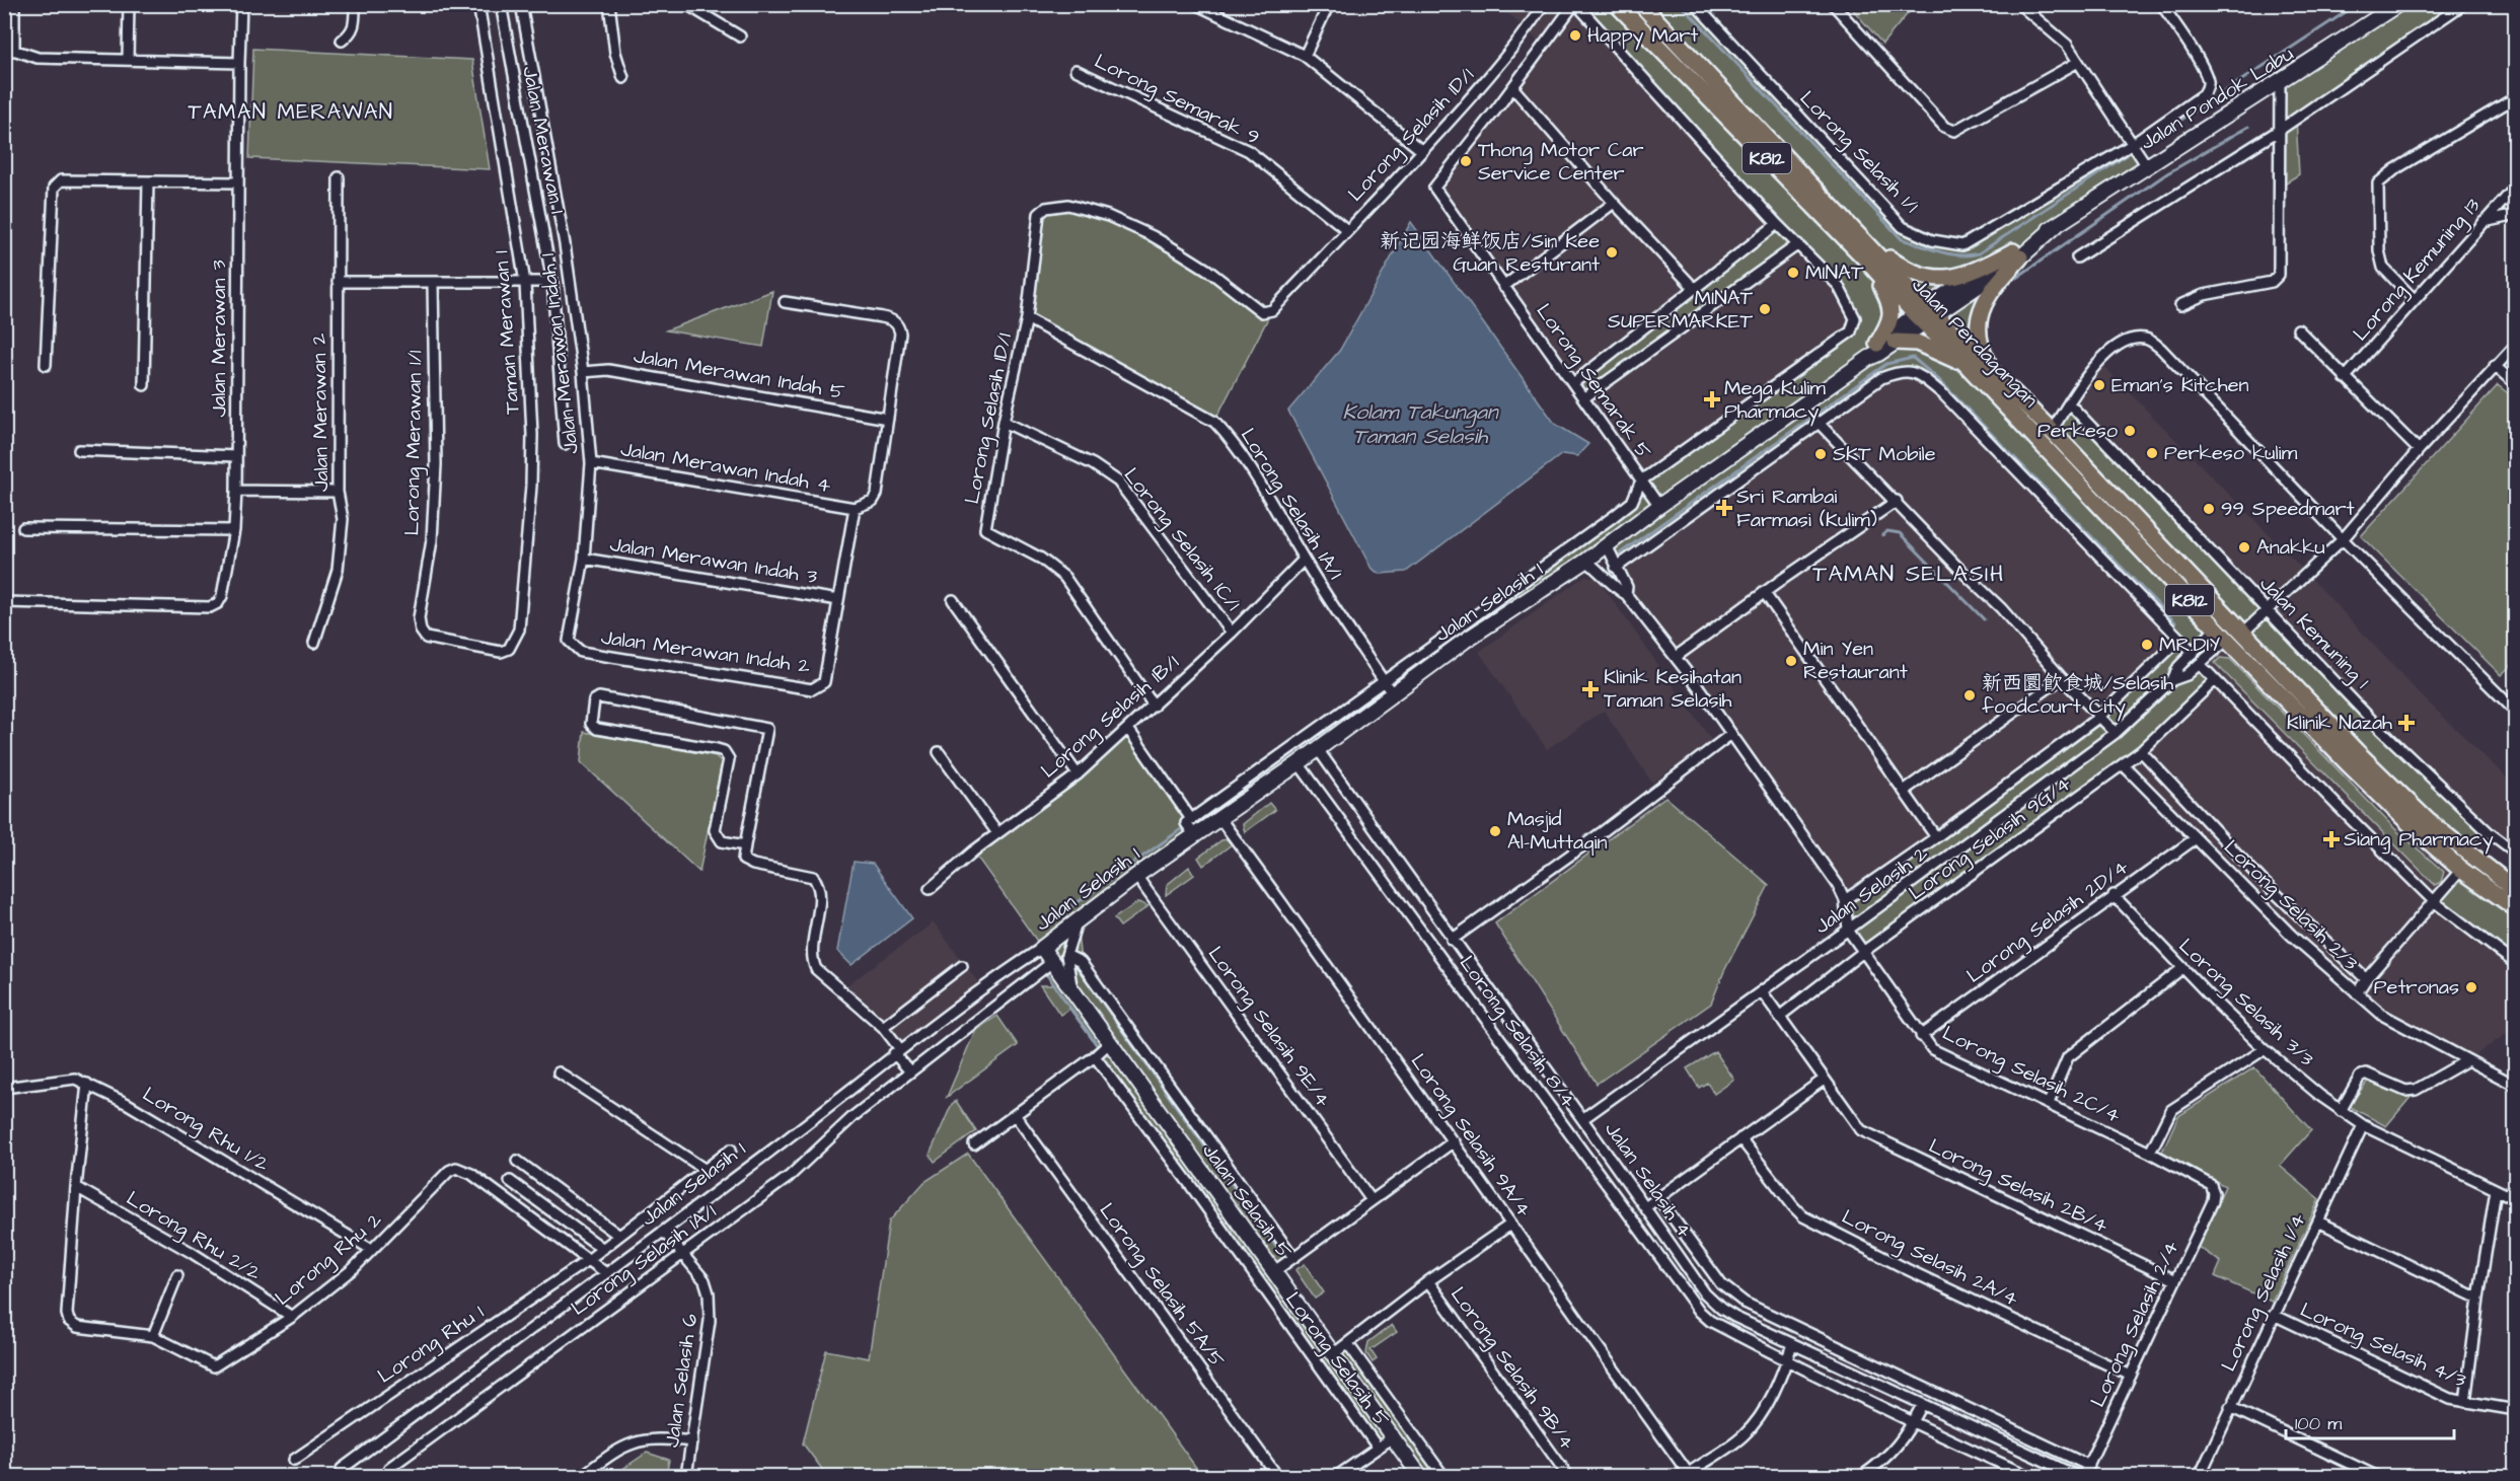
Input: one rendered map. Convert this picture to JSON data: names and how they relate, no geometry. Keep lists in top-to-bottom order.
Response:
{
  "streets": {
    "main road": ["K812", "Jalan Perdagangan"],
    "street": [
      "Jalan Pondok Labu",
      "Lorong Semarak 9",
      "Lorong Selasih 1D/1",
      "Jalan Merawan 1",
      "Lorong Selasih 1/1",
      "Lorong Kemuning 13",
      "Taman Merawan 1",
      "Jalan Merawan 3",
      "Jalan Merawan Indah 1",
      "Jalan Merawan Indah 5",
      "Lorong Semarak 5",
      "Jalan Merawan 2",
      "Lorong Merawan 1/1",
      "Jalan Merawan Indah 4",
      "Lorong Selasih 1A/1",
      "Lorong Selasih 1C/1",
      "Jalan Merawan Indah 3",
      "Jalan Selasih 1",
      "Jalan Kemuning 1",
      "Jalan Merawan Indah 2",
      "Lorong Selasih 1B/1",
      "Lorong Selasih 9G/4",
      "Jalan Selasih 2",
      "Lorong Selasih 2/3",
      "Lorong Selasih 2D/4",
      "Lorong Selasih 3/3",
      "Lorong Selasih 9E/4",
      "Lorong Selasih 8/4",
      "Lorong Selasih 2C/4",
      "Lorong Rhu 1/2",
      "Lorong Selasih 9A/4",
      "Jalan Selasih 4",
      "Lorong Selasih 2B/4",
      "Jalan Selasih 5",
      "Lorong Rhu 2/2",
      "Lorong Selasih 2A/4",
      "Lorong Rhu 2",
      "Lorong Selasih 5A/5",
      "Lorong Selasih 1/4",
      "Lorong Selasih 2/4",
      "Lorong Rhu 1",
      "Lorong Selasih 4/3",
      "Lorong Selasih 5",
      "Lorong Selasih 9B/4",
      "Jalan Selasih 6"
    ]
  },
  "crossings": [
    ["Jalan Pondok Labu", "Jalan Perdagangan"],
    ["Jalan Pondok Labu", "Jalan Selasih 1"],
    ["Lorong Semarak 9", "Lorong Selasih 1D/1"],
    ["Lorong Selasih 1D/1", "Lorong Selasih 1A/1"],
    ["Lorong Selasih 1D/1", "Lorong Selasih 1C/1"],
    ["Lorong Selasih 1D/1", "Lorong Selasih 1B/1"],
    ["Taman Merawan 1", "Lorong Merawan 1/1"],
    ["Jalan Perdagangan", "Jalan Selasih 1"],
    ["Jalan Merawan Indah 1", "Jalan Merawan Indah 5"],
    ["Jalan Merawan Indah 1", "Jalan Merawan Indah 4"],
    ["Jalan Merawan Indah 1", "Jalan Merawan Indah 3"],
    ["Jalan Merawan Indah 1", "Jalan Merawan Indah 2"],
    ["Lorong Semarak 5", "Jalan Selasih 1"],
    ["Lorong Selasih 1A/1", "Jalan Selasih 1"],
    ["Lorong Selasih 1A/1", "Lorong Selasih 1B/1"],
    ["Lorong Selasih 1A/1", "Jalan Selasih 5"],
    ["Lorong Selasih 1A/1", "Jalan Selasih 6"],
    ["Lorong Selasih 1C/1", "Lorong Selasih 1B/1"],
    ["Jalan Merawan Indah 3", "Jalan Merawan Indah 2"],
    ["Jalan Selasih 1", "Lorong Selasih 9E/4"],
    ["Jalan Selasih 1", "Lorong Selasih 8/4"],
    ["Jalan Selasih 1", "Lorong Selasih 9A/4"],
    ["Jalan Selasih 1", "Jalan Selasih 4"],
    ["Jalan Selasih 1", "Jalan Selasih 5"],
    ["Jalan Selasih 1", "Jalan Selasih 6"],
    ["Lorong Selasih 9G/4", "Lorong Selasih 2/3"],
    ["Lorong Selasih 9G/4", "Lorong Selasih 2C/4"],
    ["Lorong Selasih 9G/4", "Lorong Selasih 2B/4"],
    ["Jalan Selasih 2", "Lorong Selasih 2C/4"],
    ["Jalan Selasih 2", "Jalan Selasih 4"],
    ["Jalan Selasih 2", "Lorong Selasih 2B/4"],
    ["Lorong Selasih 2/3", "Lorong Selasih 2D/4"],
    ["Lorong Selasih 2D/4", "Lorong Selasih 3/3"],
    ["Lorong Selasih 2D/4", "Lorong Selasih 2C/4"],
    ["Lorong Selasih 3/3", "Lorong Selasih 1/4"],
    ["Lorong Selasih 2C/4", "Lorong Selasih 2/4"],
    ["Lorong Rhu 1/2", "Lorong Rhu 2"],
    ["Lorong Selasih 2B/4", "Lorong Selasih 2/4"],
    ["Lorong Rhu 2/2", "Lorong Rhu 2"],
    ["Lorong Selasih 2A/4", "Lorong Selasih 2/4"],
    ["Lorong Rhu 2", "Lorong Rhu 1"],
    ["Lorong Selasih 1/4", "Lorong Selasih 4/3"]
  ],
  "districts": ["TAMAN MERAWAN", "TAMAN SELASIH"],
  "water": ["Kolam Takungan Taman Selasih"],
  "places": {
    "other": [
      "Happy Mart",
      "Thong Motor Car Service Center",
      "新记园海鲜饭店/Sin Kee Guan Resturant",
      "MINAT",
      "MINAT SUPERMARKET",
      "Eman's Kitchen",
      "Perkeso",
      "Perkeso kulim",
      "SKT Mobile",
      "99 Speedmart",
      "Anakku",
      "MR.DIY",
      "Min Yen Restaurant",
      "新西圜飲食城/Selasih foodcourt City",
      "Masjid Al-Muttaqin",
      "Petronas"
    ],
    "health": [
      "Mega Kulim Pharmacy",
      "Sri Rambai Farmasi (Kulim)",
      "Klinik Kesihatan Taman Selasih",
      "Klinik Nazah",
      "Siang Pharmacy"
    ]
  },
  "scale_bar": "100 m"
}
